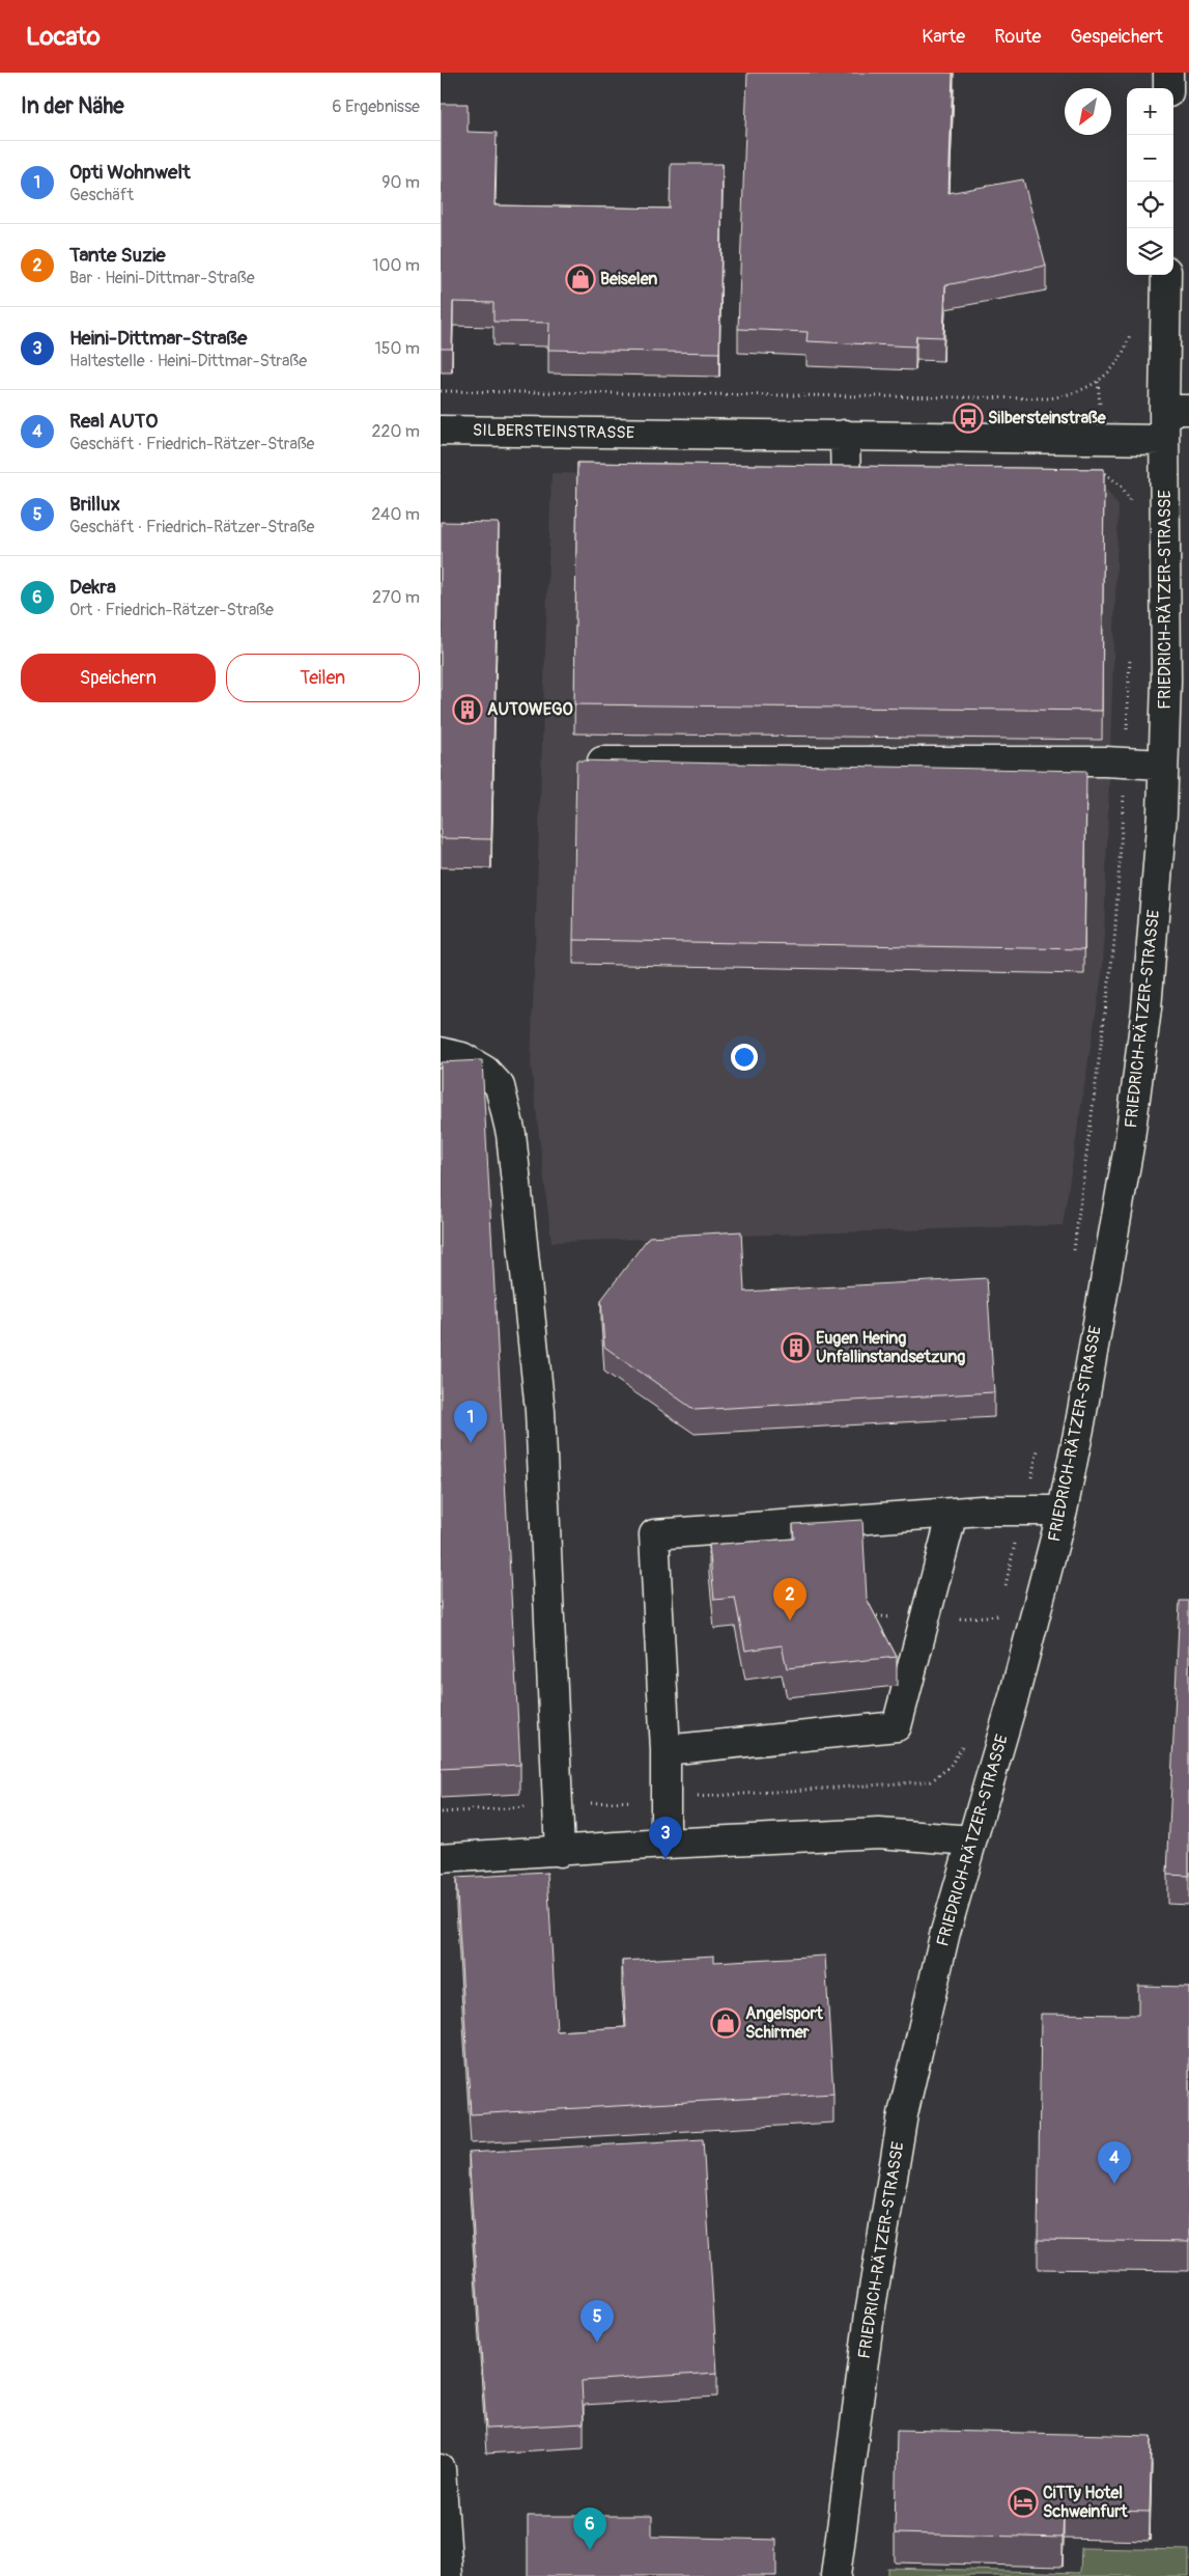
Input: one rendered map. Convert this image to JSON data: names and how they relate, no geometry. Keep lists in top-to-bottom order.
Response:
{
  "streets": {
    "street": ["SILBERSTEINSTRASSE", "FRIEDRICH-RÄTZER-STRASSE"]
  },
  "crossings": [
    ["SILBERSTEINSTRASSE", "FRIEDRICH-RÄTZER-STRASSE"]
  ],
  "places": {
    "shop": ["Beiselen", "Angelsport Schirmer"],
    "bus stop": ["Silbersteinstraße"],
    "building": ["AUTOWEGO", "Eugen Hering Unfallinstandsetzung"],
    "hotel": ["CiTTy Hotel Schweinfurt"]
  },
  "north": "bottom left",
  "page": {
    "header": "Locato",
    "nav": ["Karte", "Route", "Gespeichert"],
    "heading": ["In der Nähe", "6 Ergebnisse"],
    "map_buttons": ["+", "−"],
    "list": [
      {
        "mark": "1",
        "name": "Opti Wohnwelt",
        "note": "Geschäft",
        "value": "90 m"
      },
      {
        "mark": "2",
        "name": "Tante Suzie",
        "note": "Bar · Heini-Dittmar-Straße",
        "value": "100 m"
      },
      {
        "mark": "3",
        "name": "Heini-Dittmar-Straße",
        "note": "Haltestelle · Heini-Dittmar-Straße",
        "value": "150 m"
      },
      {
        "mark": "4",
        "name": "Real AUTO",
        "note": "Geschäft · Friedrich-Rätzer-Straße",
        "value": "220 m"
      },
      {
        "mark": "5",
        "name": "Brillux",
        "note": "Geschäft · Friedrich-Rätzer-Straße",
        "value": "240 m"
      },
      {
        "mark": "6",
        "name": "Dekra",
        "note": "Ort · Friedrich-Rätzer-Straße",
        "value": "270 m"
      }
    ],
    "buttons": ["Speichern", "Teilen"],
    "pins": [
      "1",
      "2",
      "3",
      "4",
      "5",
      "6"
    ]
  }
}
